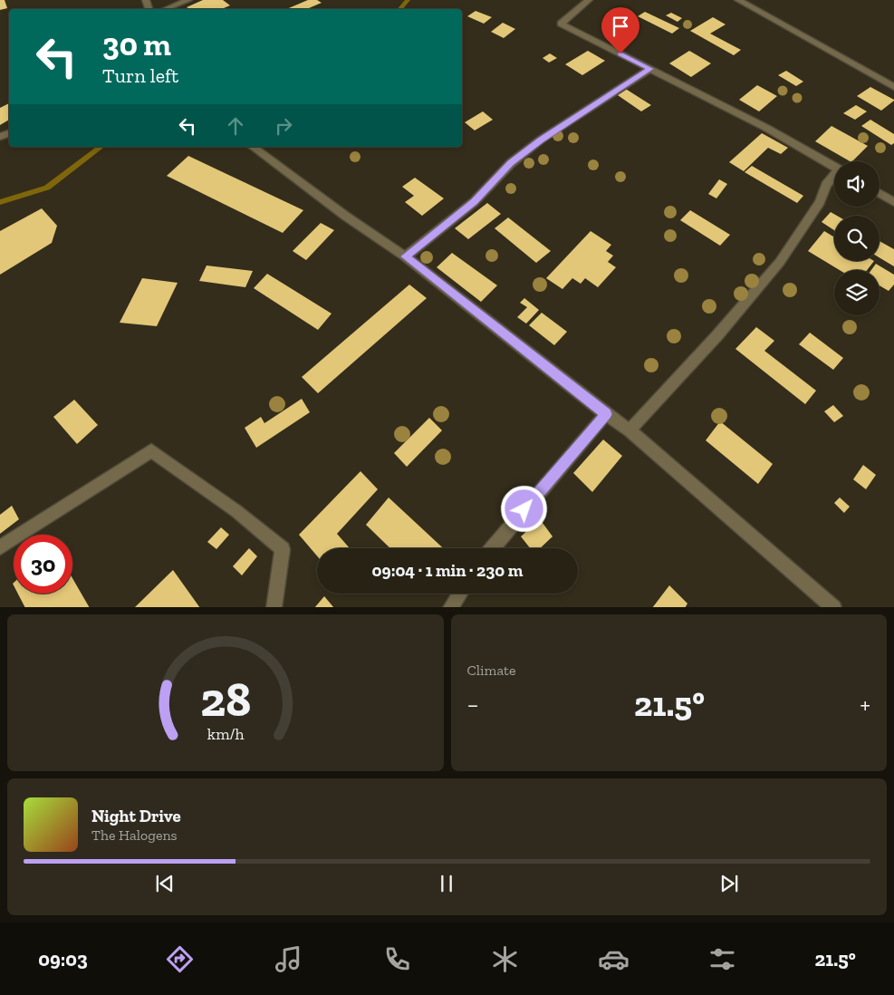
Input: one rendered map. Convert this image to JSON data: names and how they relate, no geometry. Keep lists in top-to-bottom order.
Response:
{
  "page": {
    "turn": ["30 m", "Turn left"],
    "limit": "30",
    "trip": "09:04 · 1 min · 230 m",
    "tile": "Climate",
    "heat": ["−", "21.5°", "+"],
    "song": ["Night Drive", "The Halogens"],
    "tabs": ["09:03", "21.5°"],
    "gauge": ["28", "km/h"]
  }
}
